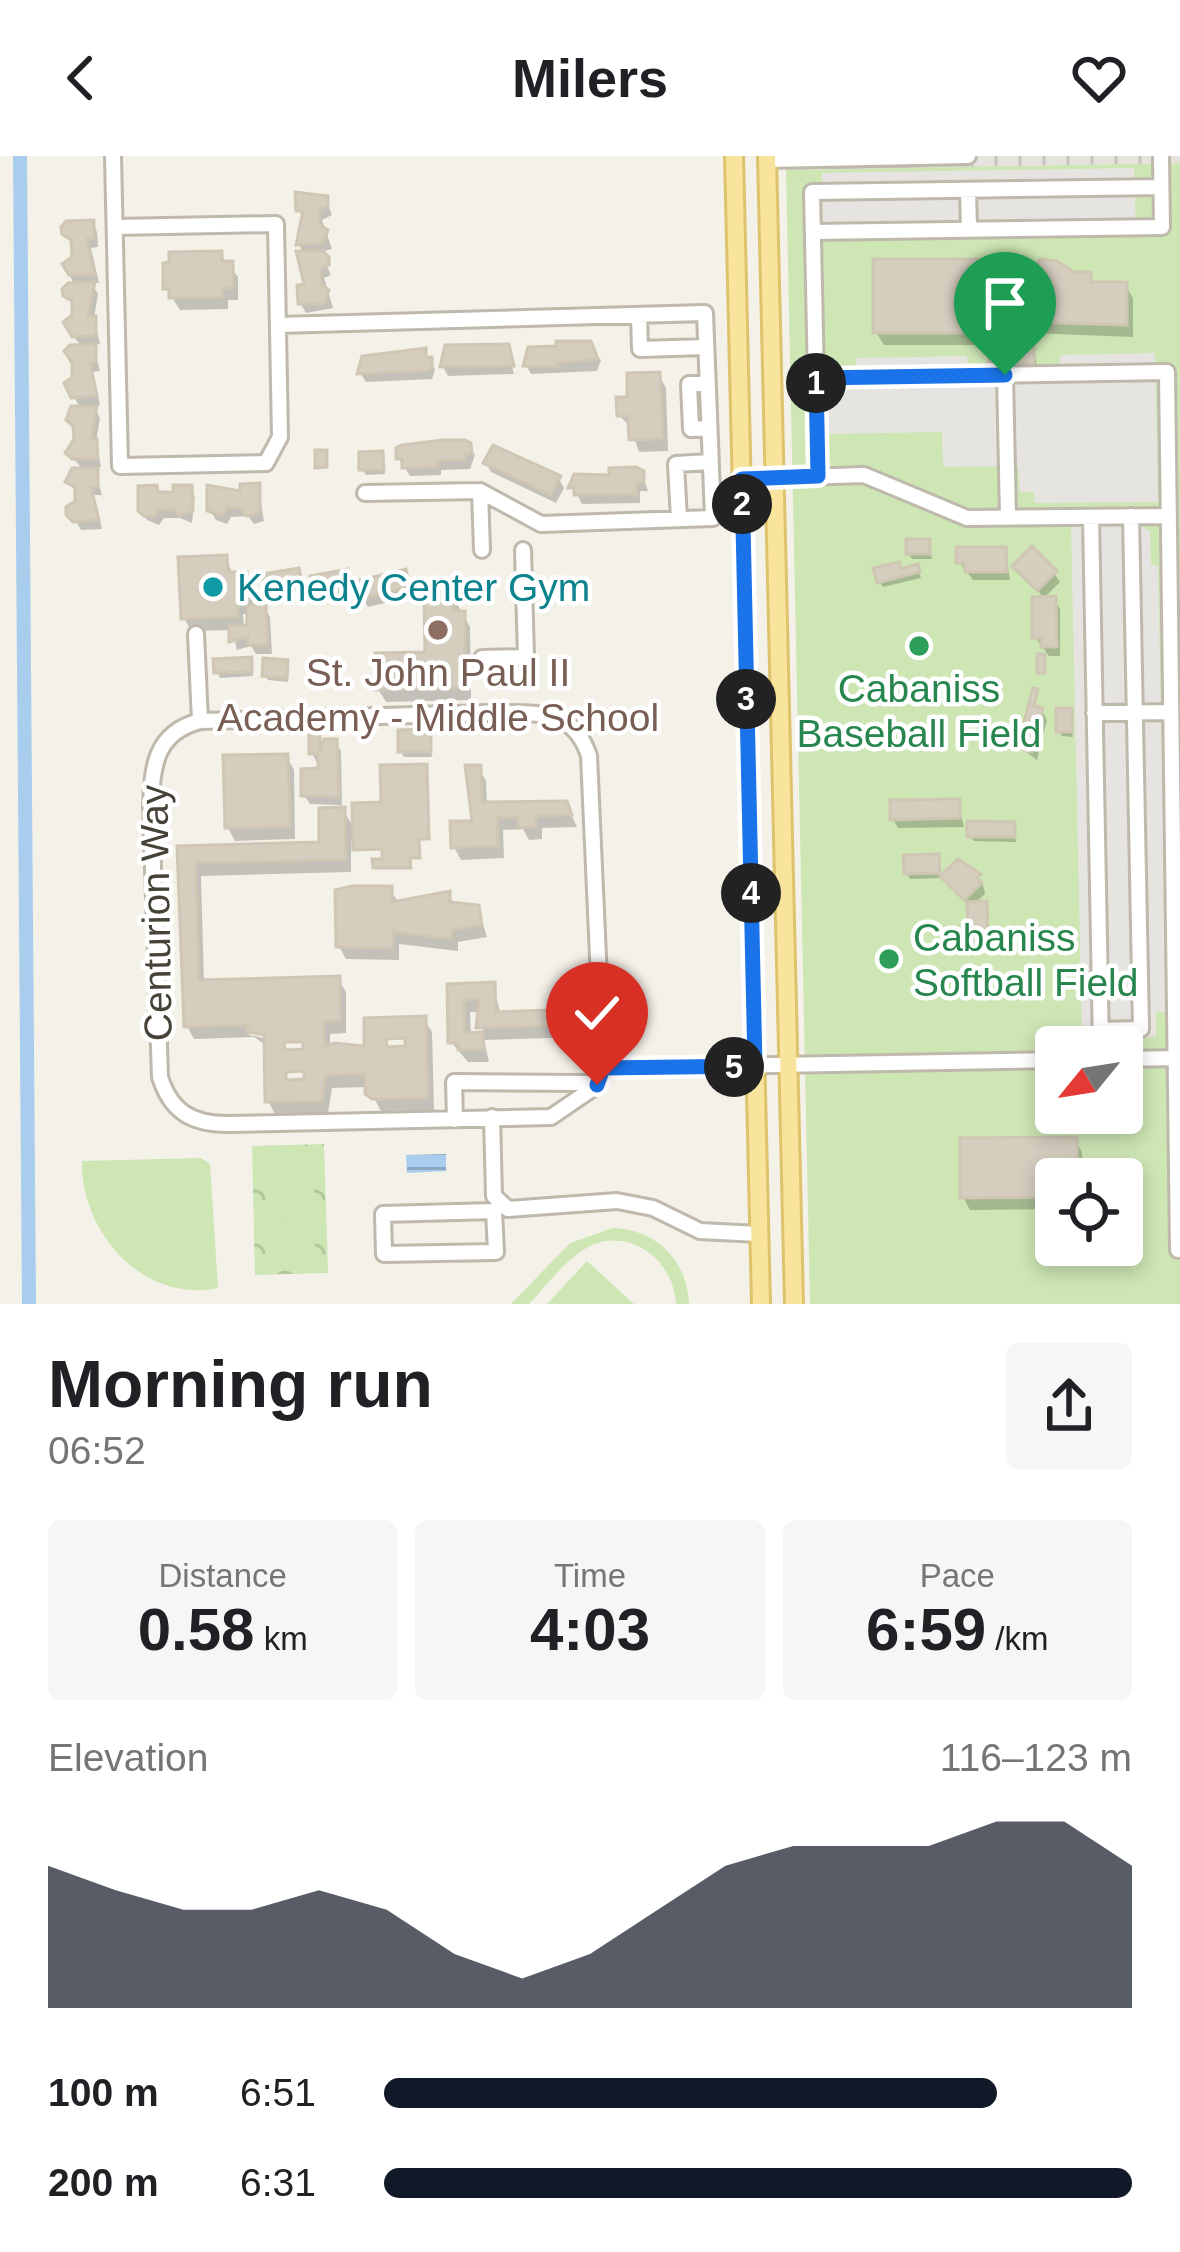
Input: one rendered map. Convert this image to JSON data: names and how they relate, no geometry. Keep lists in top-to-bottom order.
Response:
{
  "streets": {
    "street": ["Centurion Way"]
  },
  "places": [
    "Kenedy Center Gym",
    "St. John Paul II Academy - Middle School",
    "Cabaniss Baseball Field",
    "Cabaniss Softball Field"
  ],
  "north": "bottom left",
  "page": {
    "header": "Milers",
    "pins": [
      "1",
      "2",
      "3",
      "4",
      "5"
    ],
    "heading": ["Morning run", "06:52"],
    "stats": [
      ["Distance", "0.58 km"],
      ["Time", "4:03"],
      ["Pace", "6:59 /km"]
    ],
    "chart": ["Elevation", "116–123 m"],
    "list": [
      {
        "name": "100 m",
        "note": "6:51"
      },
      {
        "name": "200 m",
        "note": "6:31"
      }
    ]
  }
}
